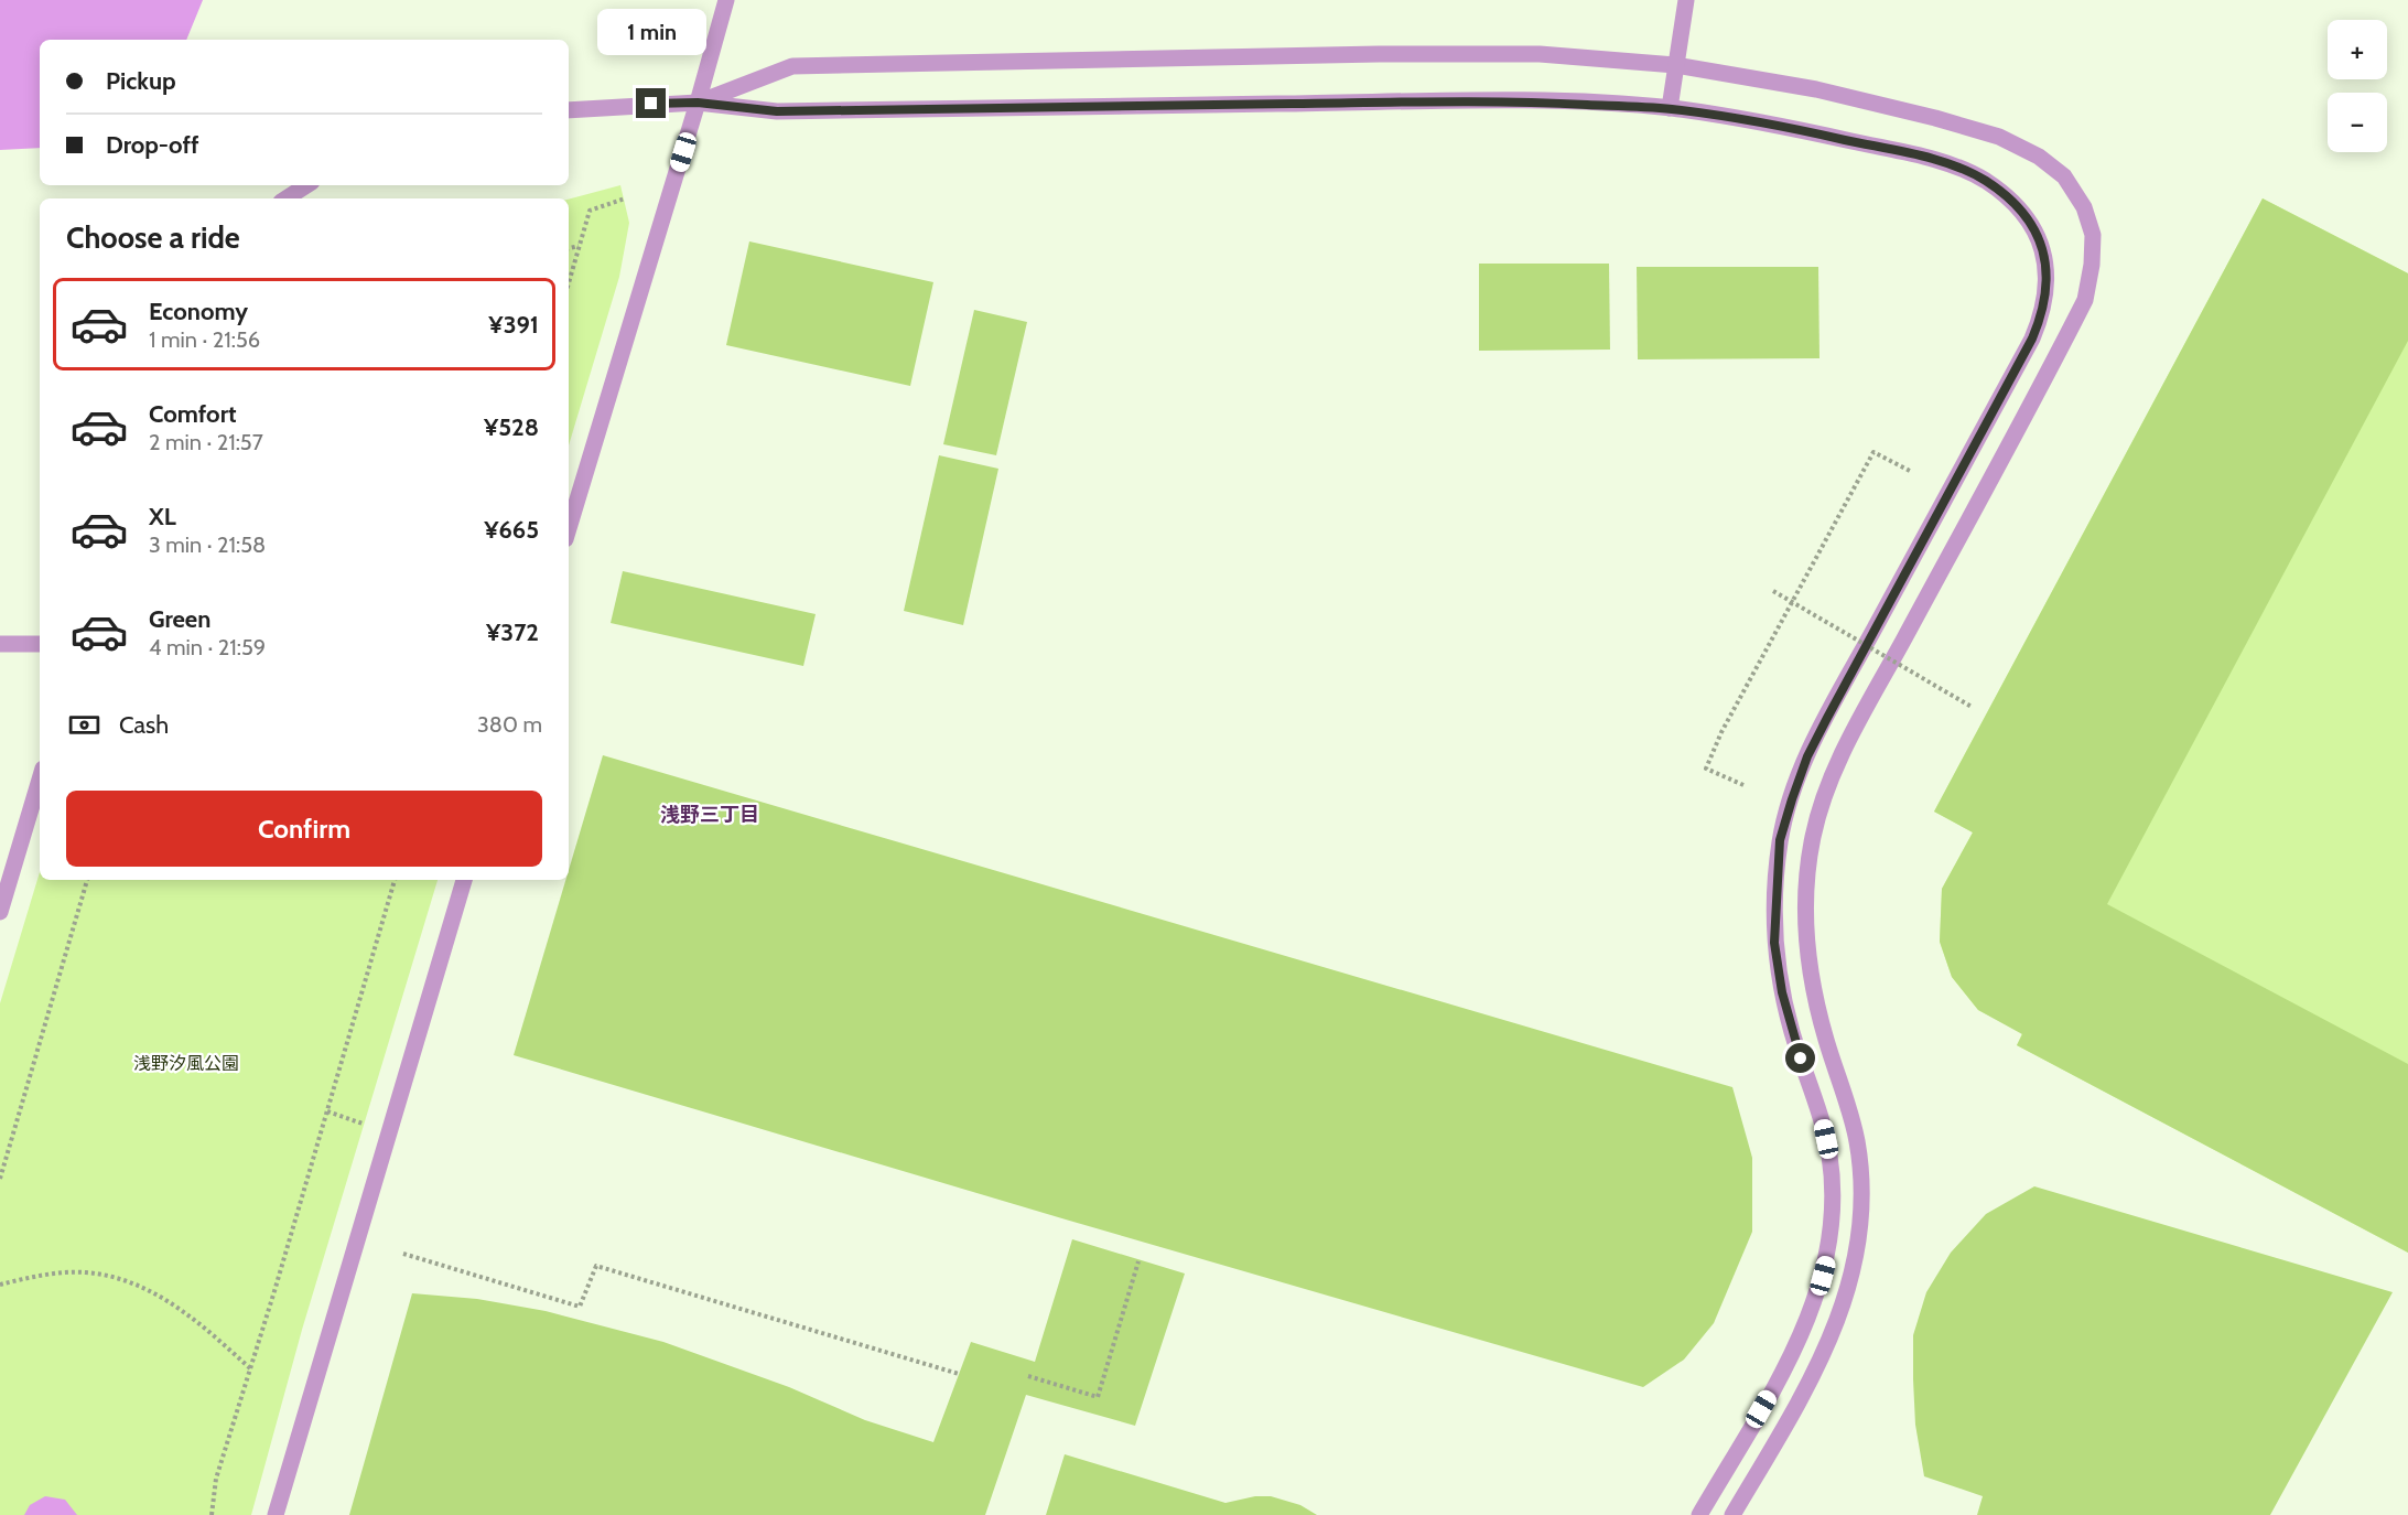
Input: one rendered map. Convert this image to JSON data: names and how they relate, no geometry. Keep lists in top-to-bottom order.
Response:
{
  "districts": ["浅野三丁目"],
  "parks": ["浅野汐風公園"],
  "page": {
    "bubble": "1 min",
    "map_buttons": ["+", "−"],
    "banner": ["Pickup", "Drop-off"],
    "heading": "Choose a ride",
    "list": [
      {
        "name": "Economy",
        "note": "1 min · 21:56",
        "value": "¥391"
      },
      {
        "name": "Comfort",
        "note": "2 min · 21:57",
        "value": "¥528"
      },
      {
        "name": "XL",
        "note": "3 min · 21:58",
        "value": "¥665"
      },
      {
        "name": "Green",
        "note": "4 min · 21:59",
        "value": "¥372"
      }
    ],
    "pay": ["Cash", "380 m"],
    "buttons": "Confirm"
  }
}
